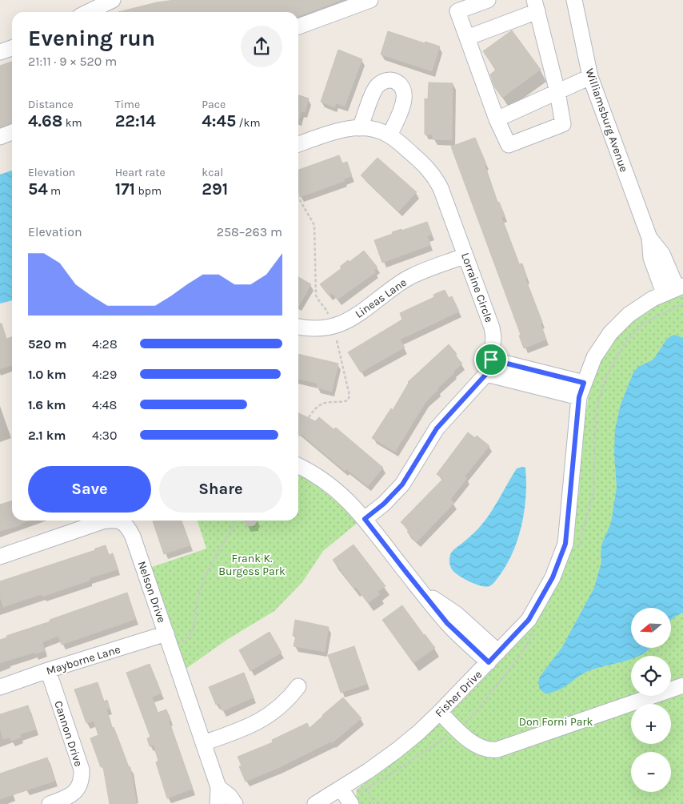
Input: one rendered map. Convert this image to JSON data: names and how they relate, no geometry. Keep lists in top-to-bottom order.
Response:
{
  "streets": {
    "street": [
      "Williamsburg Avenue",
      "Lorraine Circle",
      "Lineas Lane",
      "Nelson Drive",
      "Mayborne Lane",
      "Fisher Drive",
      "Cannon Drive"
    ]
  },
  "crossings": [
    ["Williamsburg Avenue", "Fisher Drive"],
    ["Lorraine Circle", "Lineas Lane"],
    ["Nelson Drive", "Mayborne Lane"],
    ["Mayborne Lane", "Cannon Drive"]
  ],
  "parks": ["Frank K. Burgess Park", "Don Forni Park"],
  "north": "left",
  "page": {
    "heading": ["Evening run", "21:11 · 9 × 520 m"],
    "stats": [
      ["Distance", "4.68 km"],
      ["Time", "22:14"],
      ["Pace", "4:45 /km"],
      ["Elevation", "54 m"],
      ["Heart rate", "171 bpm"],
      ["kcal", "291"]
    ],
    "chart": ["Elevation", "258–263 m"],
    "list": [
      {
        "name": "520 m",
        "note": "4:28"
      },
      {
        "name": "1.0 km",
        "note": "4:29"
      },
      {
        "name": "1.6 km",
        "note": "4:48"
      },
      {
        "name": "2.1 km",
        "note": "4:30"
      }
    ],
    "buttons": ["Save", "Share"],
    "map_buttons": ["+", "−"]
  }
}
